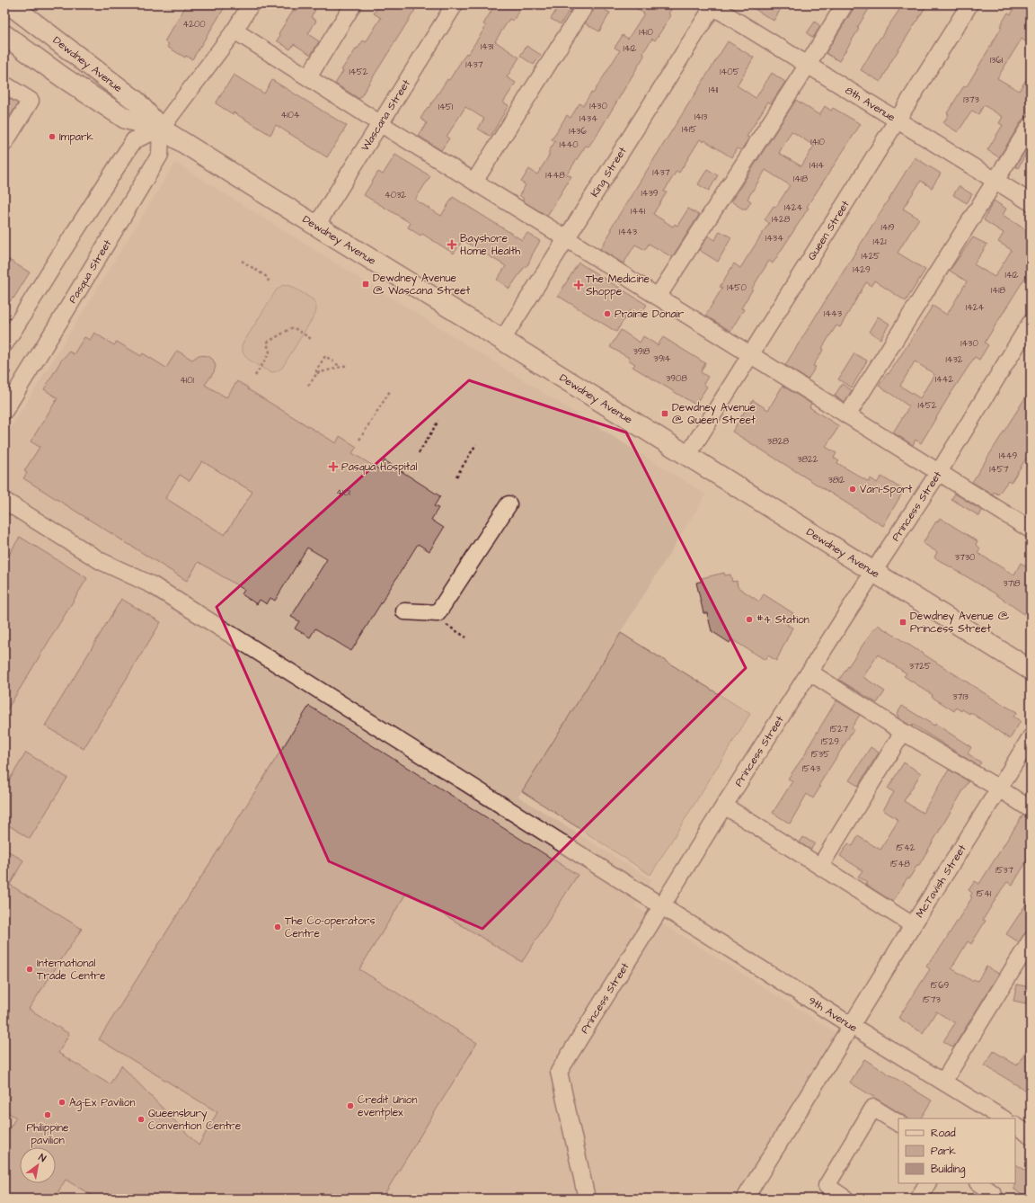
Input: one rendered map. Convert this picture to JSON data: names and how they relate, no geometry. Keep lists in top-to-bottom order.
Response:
{
  "streets": {
    "main road": ["Dewdney Avenue"],
    "street": [
      "8th Avenue",
      "Wascana Street",
      "King Street",
      "Queen Street",
      "Pasqua Street",
      "Princess Street",
      "McTavish Street",
      "9th Avenue"
    ]
  },
  "crossings": [
    ["Dewdney Avenue", "Wascana Street"],
    ["Dewdney Avenue", "King Street"],
    ["Dewdney Avenue", "Queen Street"],
    ["Dewdney Avenue", "Pasqua Street"],
    ["Dewdney Avenue", "Princess Street"],
    ["8th Avenue", "King Street"],
    ["8th Avenue", "Queen Street"],
    ["Princess Street", "9th Avenue"],
    ["McTavish Street", "9th Avenue"]
  ],
  "places": {
    "other": [
      "Impark",
      "Prairie Donair",
      "Vari-Sport",
      "#4 Station",
      "The Co-operators Centre",
      "International Trade Centre",
      "Ag-Ex Pavilion",
      "Credit Union eventplex",
      "Philippine pavilion",
      "Queensbury Convention Centre"
    ],
    "health": ["Bayshore Home Health", "The Medicine Shoppe", "Pasqua Hospital"],
    "transit": ["Dewdney Avenue @ Wascana Street", "Dewdney Avenue @ Queen Street", "Dewdney Avenue @ Princess Street"]
  },
  "house_numbers": [
    "4200",
    "1410",
    "1431",
    "1412",
    "1361",
    "1437",
    "1452",
    "1405",
    "1411",
    "1373",
    "1430",
    "1451",
    "4104",
    "1413",
    "1434",
    "1415",
    "1436",
    "1410",
    "1440",
    "1414",
    "1437",
    "1448",
    "1418",
    "1439",
    "4032",
    "1424",
    "1441",
    "1428",
    "1419",
    "1443",
    "1434",
    "1421",
    "1425",
    "1429",
    "1412",
    "1450",
    "1418",
    "1424",
    "1443",
    "1430",
    "3918",
    "3914",
    "1432",
    "3908",
    "1442",
    "4101",
    "1452",
    "3828",
    "1449",
    "3822",
    "1457",
    "3812",
    "4101",
    "3730",
    "3718",
    "3725",
    "3713",
    "1527",
    "1529",
    "1535",
    "1543",
    "1542",
    "1548",
    "1537",
    "1541",
    "1569",
    "1573"
  ],
  "legend": ["Road", "Park", "Building"],
  "north": "top right"
}
